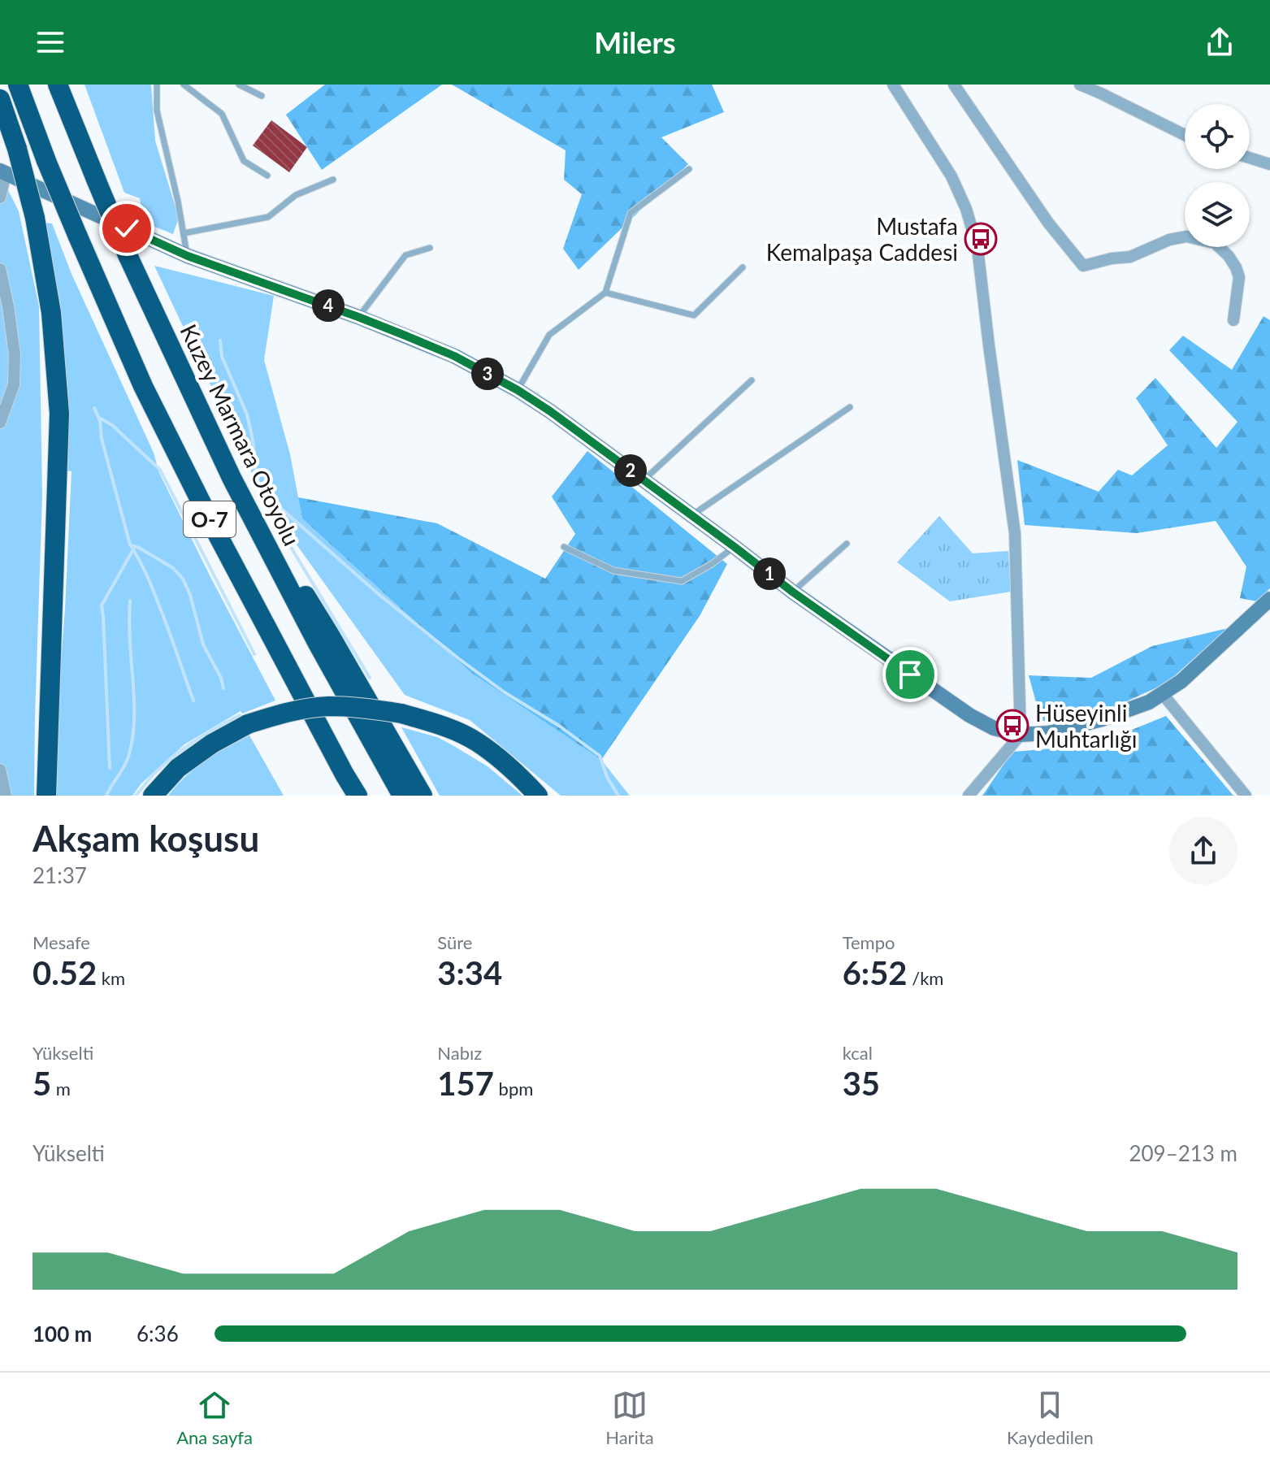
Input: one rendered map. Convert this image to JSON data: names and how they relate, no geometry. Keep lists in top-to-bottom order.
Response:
{
  "streets": {
    "highway": ["Kuzey Marmara Otoyolu", "O-7"]
  },
  "places": {
    "bus stop": ["Mustafa Kemalpaşa Caddesi", "Hüseyinli Muhtarlığı"]
  },
  "page": {
    "header": "Milers",
    "pins": [
      "4",
      "3",
      "2",
      "1"
    ],
    "heading": ["Akşam koşusu", "21:37"],
    "stats": [
      ["Mesafe", "0.52 km"],
      ["Süre", "3:34"],
      ["Tempo", "6:52 /km"],
      ["Yükselti", "5 m"],
      ["Nabız", "157 bpm"],
      ["kcal", "35"]
    ],
    "chart": ["Yükselti", "209–213 m"],
    "list": [
      {
        "name": "100 m",
        "note": "6:36"
      }
    ],
    "tabs": ["Ana sayfa", "Harita", "Kaydedilen"]
  }
}
